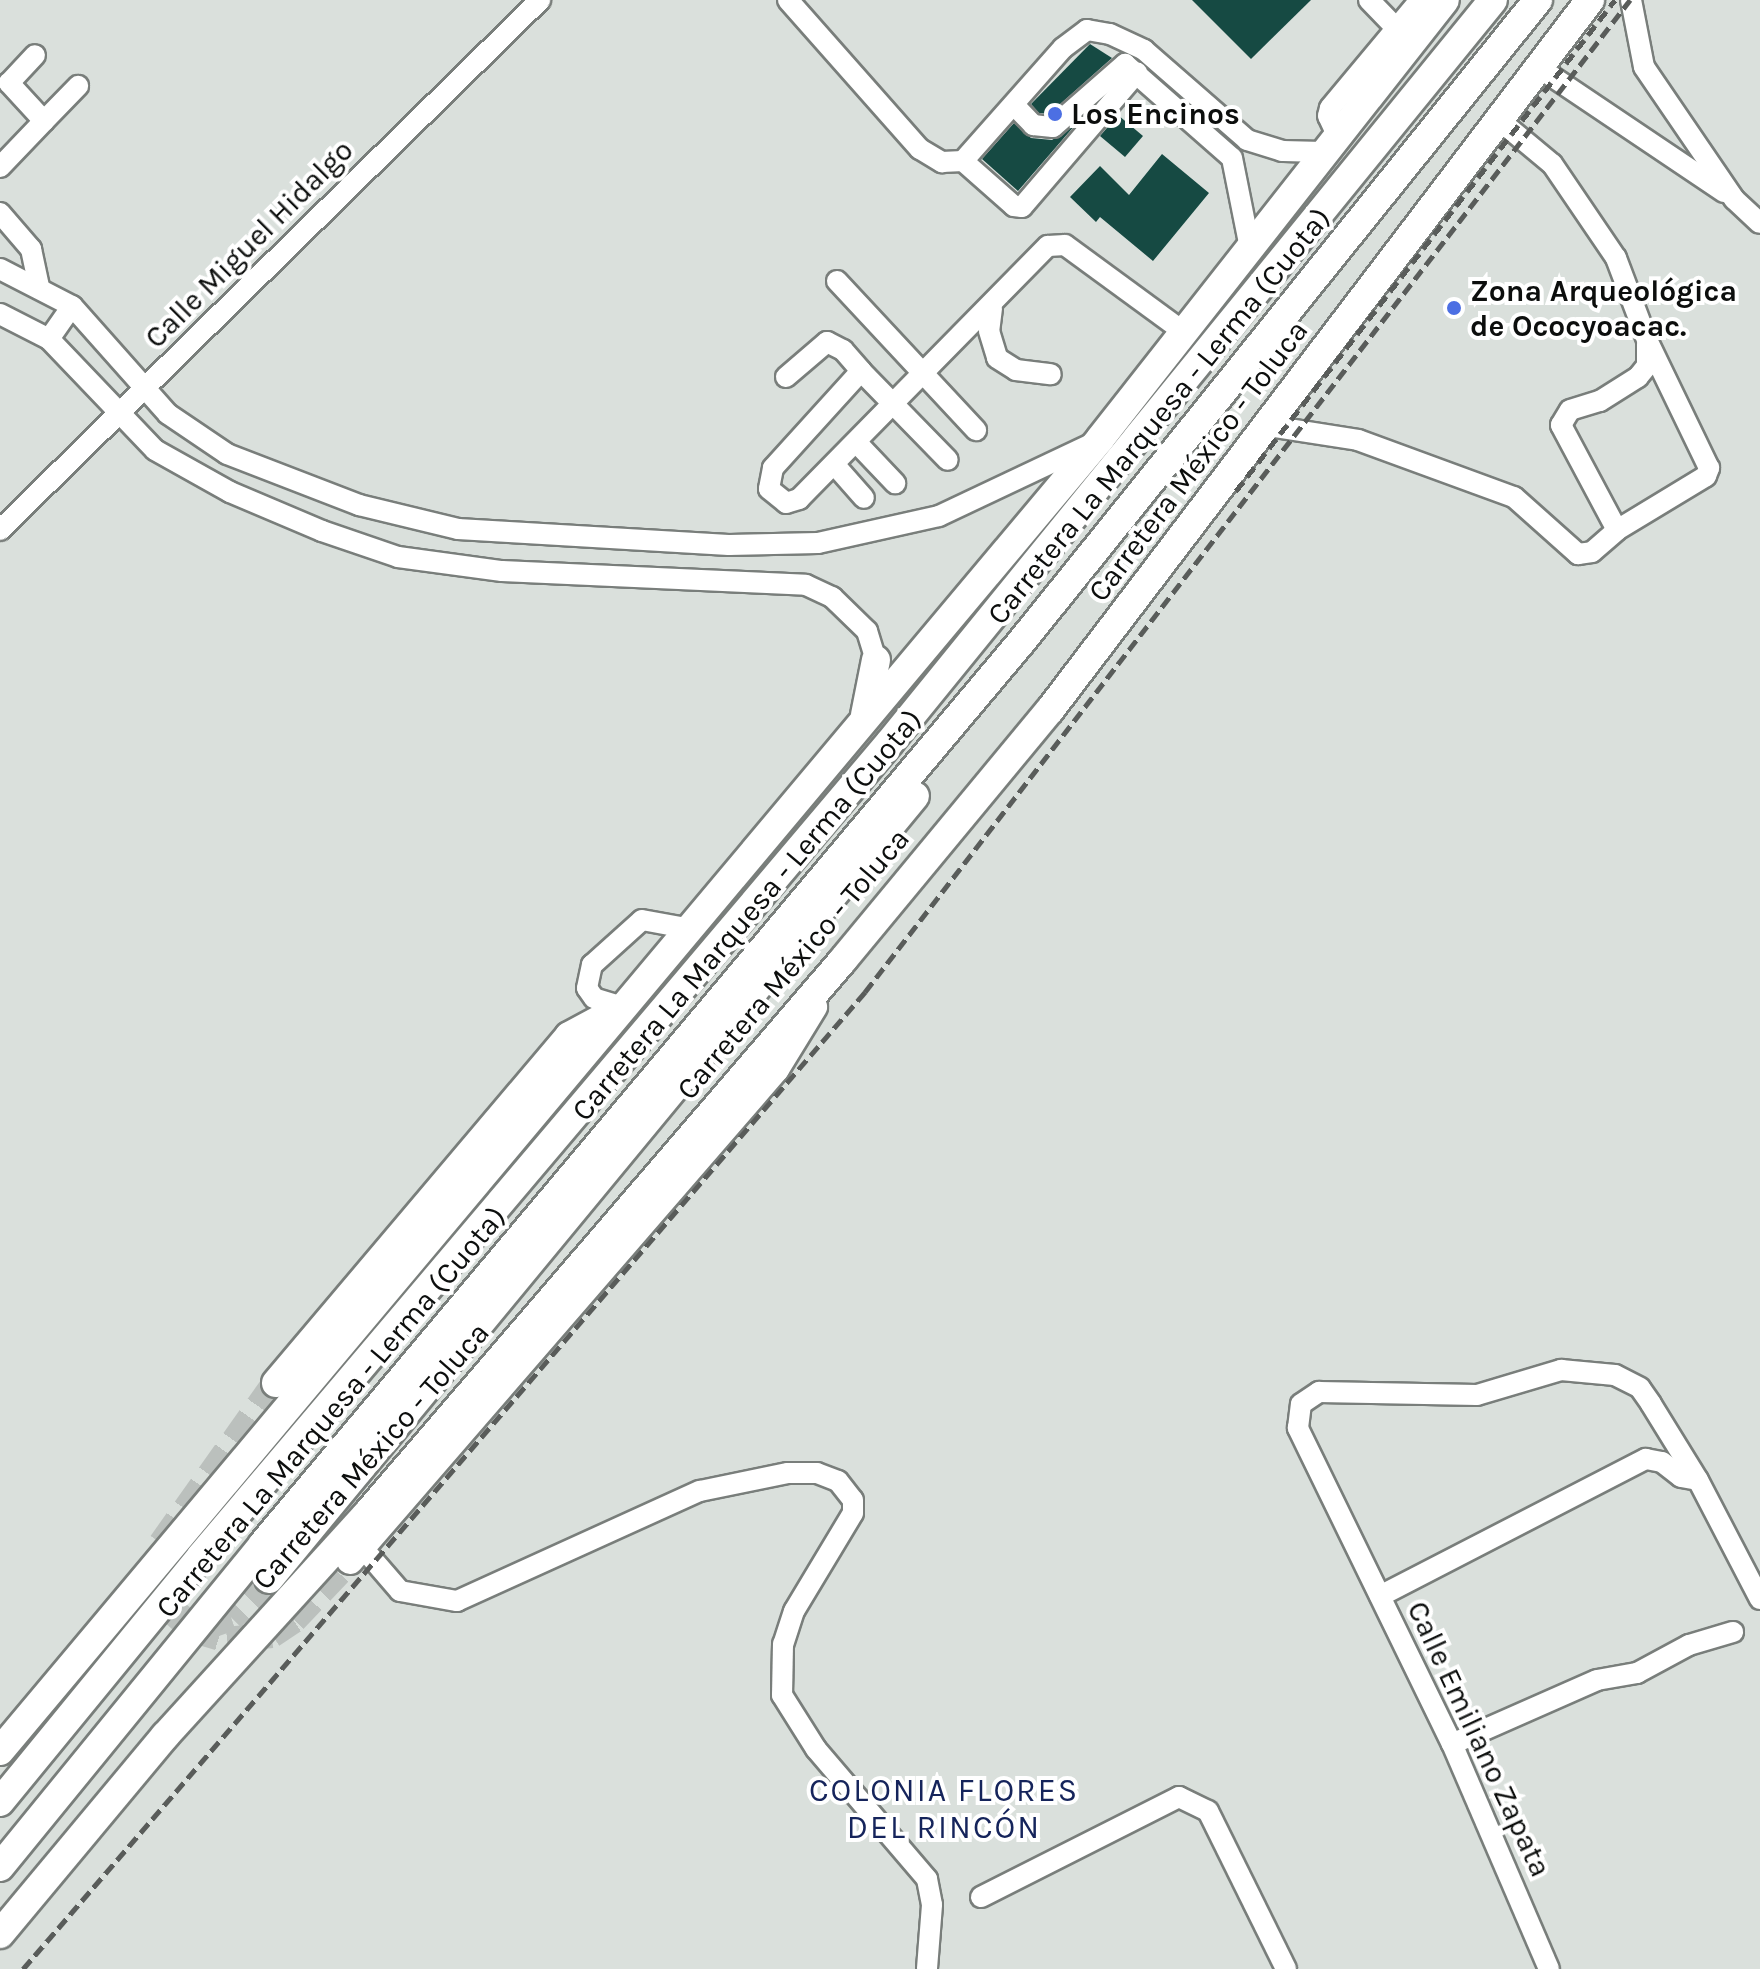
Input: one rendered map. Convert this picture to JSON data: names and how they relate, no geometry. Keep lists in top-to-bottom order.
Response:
{
  "streets": {
    "highway": ["Carretera La Marquesa - Lerma (Cuota)", "Carretera México - Toluca"],
    "street": ["Calle Miguel Hidalgo", "Calle Emiliano Zapata"]
  },
  "districts": ["COLONIA FLORES DEL RINCÓN"],
  "places": ["Los Encinos", "Zona Arqueológica de Ococyoacac."]
}
